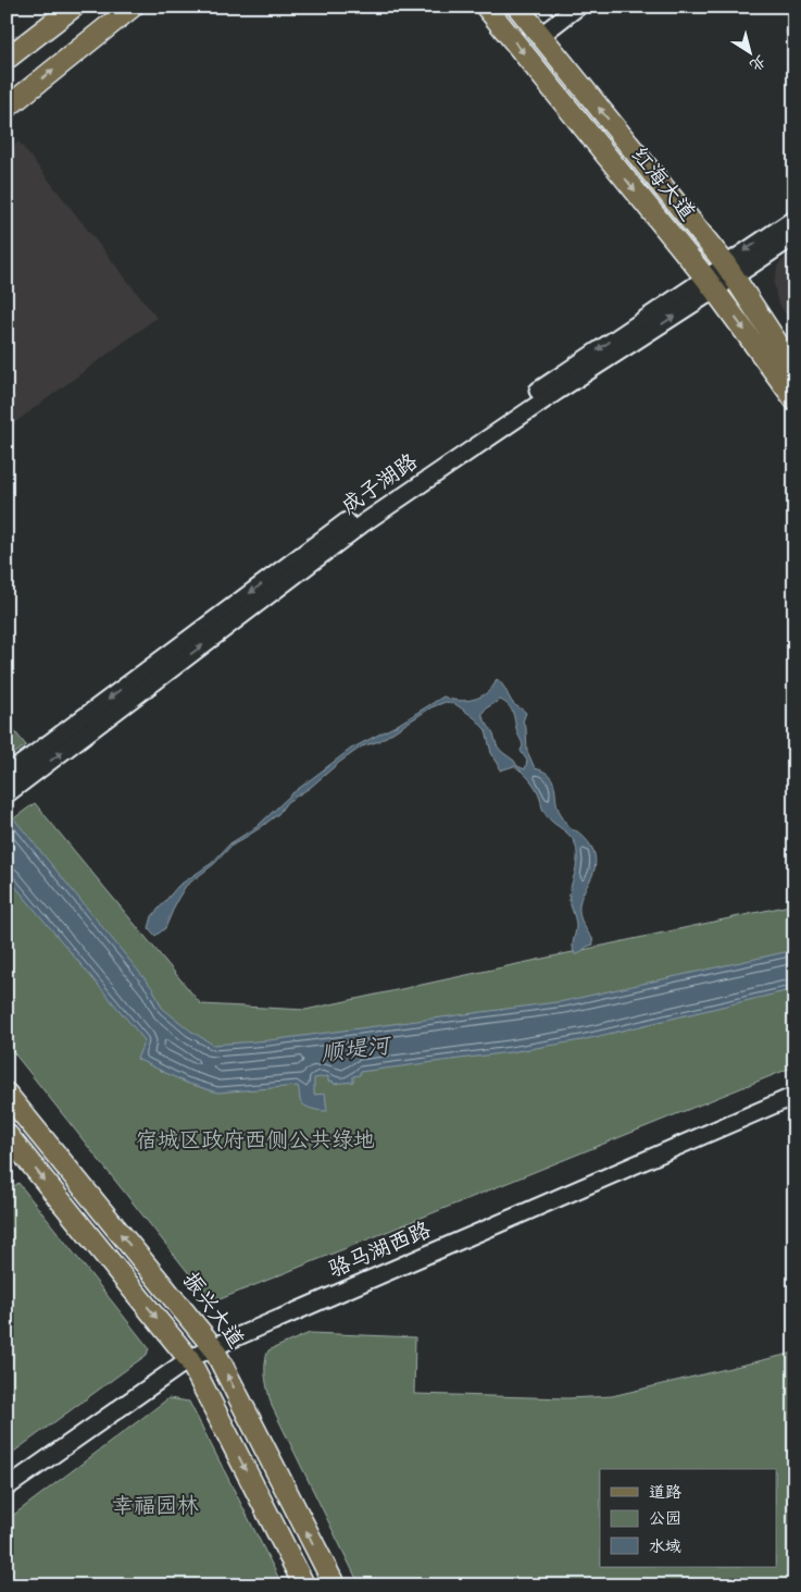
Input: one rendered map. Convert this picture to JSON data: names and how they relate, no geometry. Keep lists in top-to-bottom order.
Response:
{
  "streets": {
    "main road": ["红海大道", "振兴大道"],
    "street": ["成子湖路", "骆马湖西路"]
  },
  "crossings": [
    ["红海大道", "成子湖路"],
    ["骆马湖西路", "振兴大道"]
  ],
  "water": ["顺堤河"],
  "parks": ["宿城区政府西侧公共绿地", "幸福园林"],
  "legend": ["道路", "公园", "水域"],
  "north": "bottom right"
}
